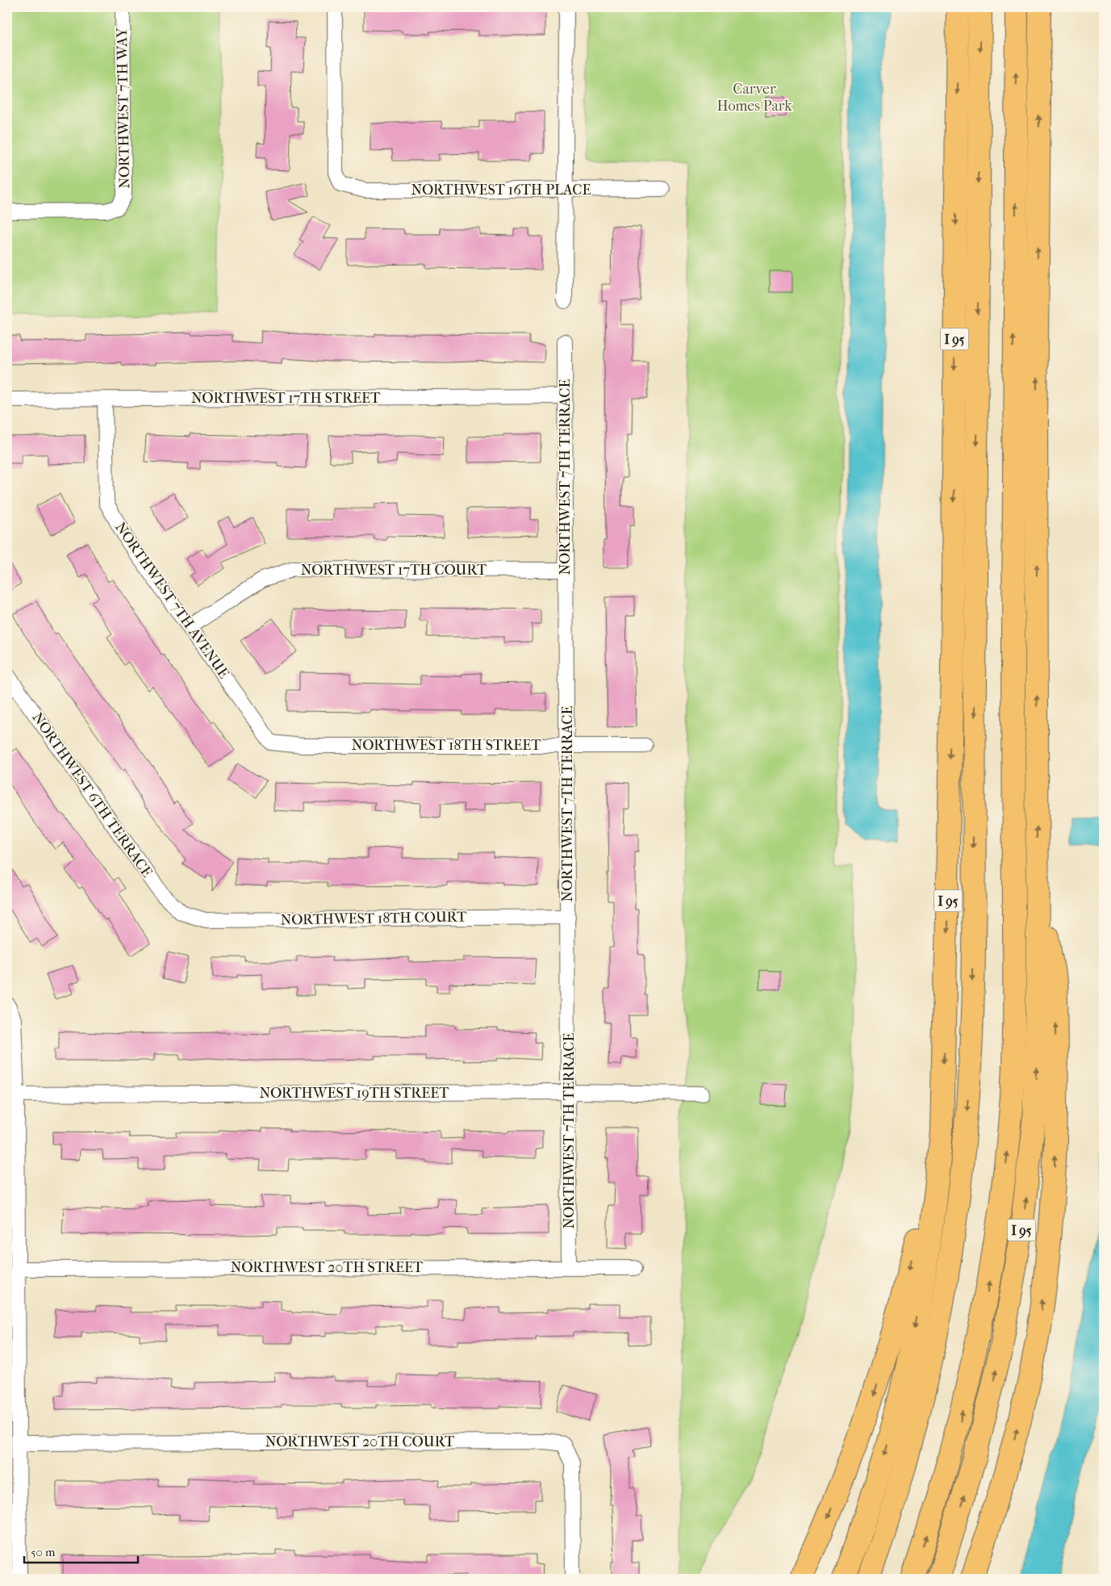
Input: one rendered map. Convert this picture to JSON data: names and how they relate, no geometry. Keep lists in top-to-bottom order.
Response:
{
  "streets": {
    "highway": ["I 95"],
    "street": [
      "NORTHWEST 7TH WAY",
      "NORTHWEST 16TH PLACE",
      "NORTHWEST 17TH STREET",
      "NORTHWEST 7TH TERRACE",
      "NORTHWEST 17TH COURT",
      "NORTHWEST 7TH AVENUE",
      "NORTHWEST 18TH STREET",
      "NORTHWEST 6TH TERRACE",
      "NORTHWEST 18TH COURT",
      "NORTHWEST 19TH STREET",
      "NORTHWEST 20TH STREET",
      "NORTHWEST 20TH COURT"
    ]
  },
  "crossings": [
    ["NORTHWEST 17TH STREET", "NORTHWEST 7TH TERRACE"],
    ["NORTHWEST 17TH STREET", "NORTHWEST 7TH AVENUE"],
    ["NORTHWEST 7TH TERRACE", "NORTHWEST 17TH COURT"],
    ["NORTHWEST 7TH TERRACE", "NORTHWEST 18TH STREET"],
    ["NORTHWEST 7TH TERRACE", "NORTHWEST 18TH COURT"],
    ["NORTHWEST 7TH TERRACE", "NORTHWEST 19TH STREET"],
    ["NORTHWEST 7TH TERRACE", "NORTHWEST 20TH STREET"],
    ["NORTHWEST 17TH COURT", "NORTHWEST 7TH AVENUE"],
    ["NORTHWEST 7TH AVENUE", "NORTHWEST 18TH STREET"],
    ["NORTHWEST 6TH TERRACE", "NORTHWEST 18TH COURT"]
  ],
  "parks": ["Carver Homes Park"],
  "scale_bar": "50 m"
}
